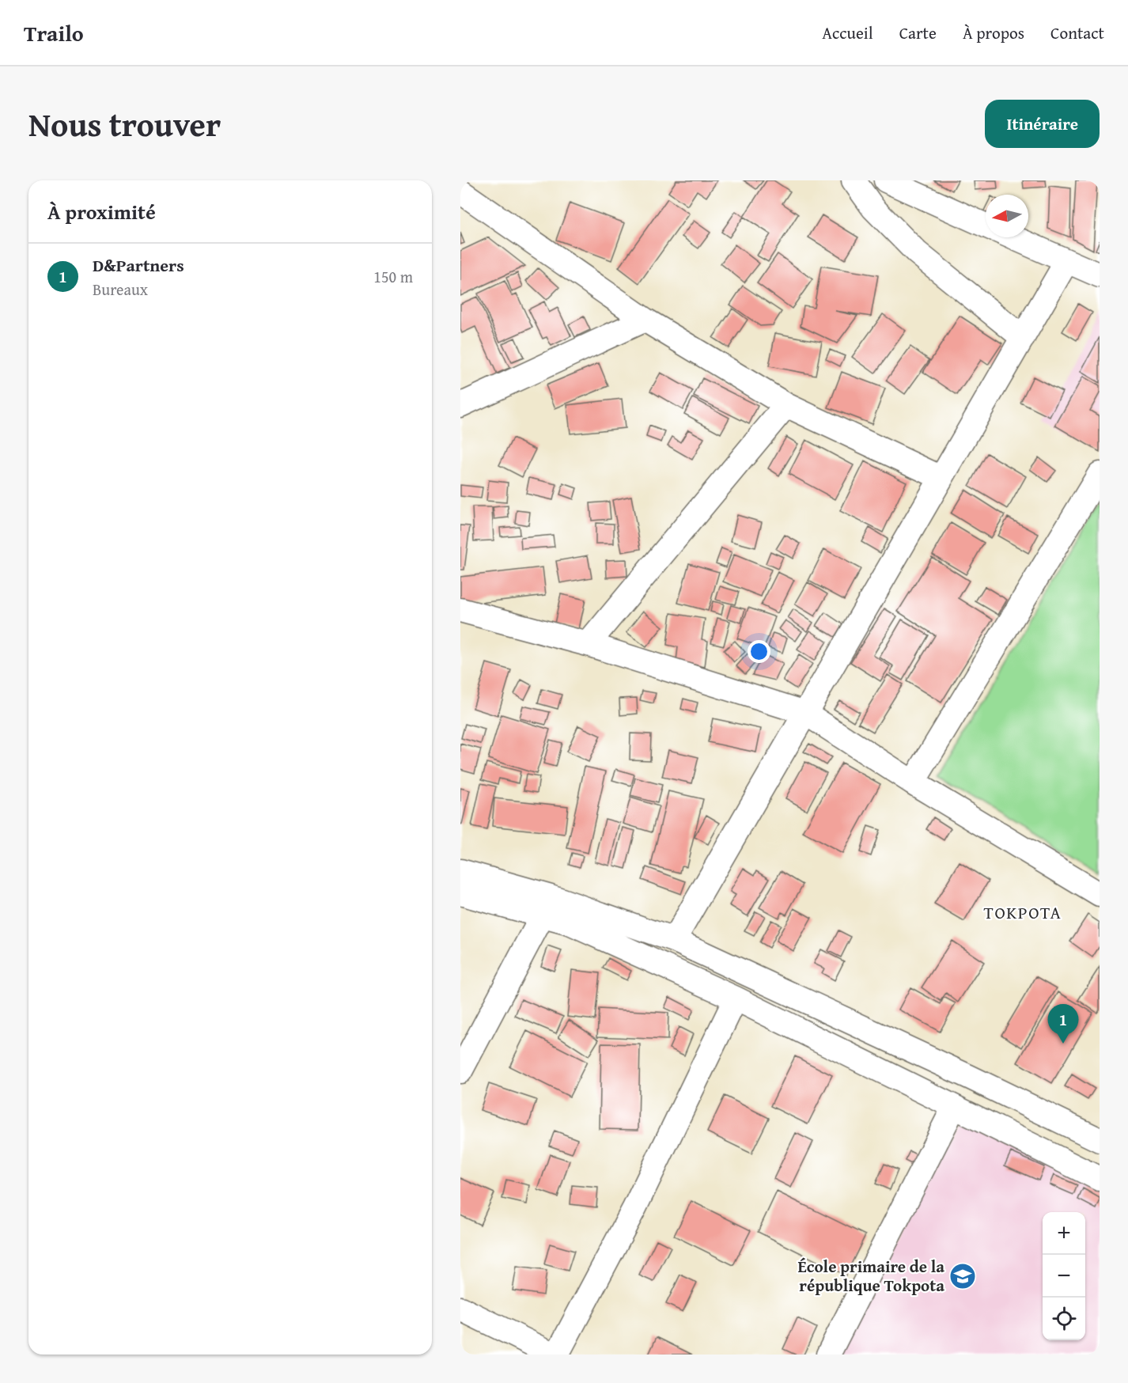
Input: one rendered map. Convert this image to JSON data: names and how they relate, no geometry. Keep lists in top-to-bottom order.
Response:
{
  "districts": ["TOKPOTA"],
  "places": {
    "school or university": ["École primaire de la république Tokpota"]
  },
  "north": "left",
  "page": {
    "header": "Trailo",
    "nav": [
      "Accueil",
      "Carte",
      "À propos",
      "Contact"
    ],
    "title": "Nous trouver",
    "buttons": "Itinéraire",
    "heading": "À proximité",
    "list": [
      {
        "mark": "1",
        "name": "D&Partners",
        "note": "Bureaux",
        "value": "150 m"
      }
    ],
    "pins": "1",
    "map_buttons": ["+", "−"]
  }
}
